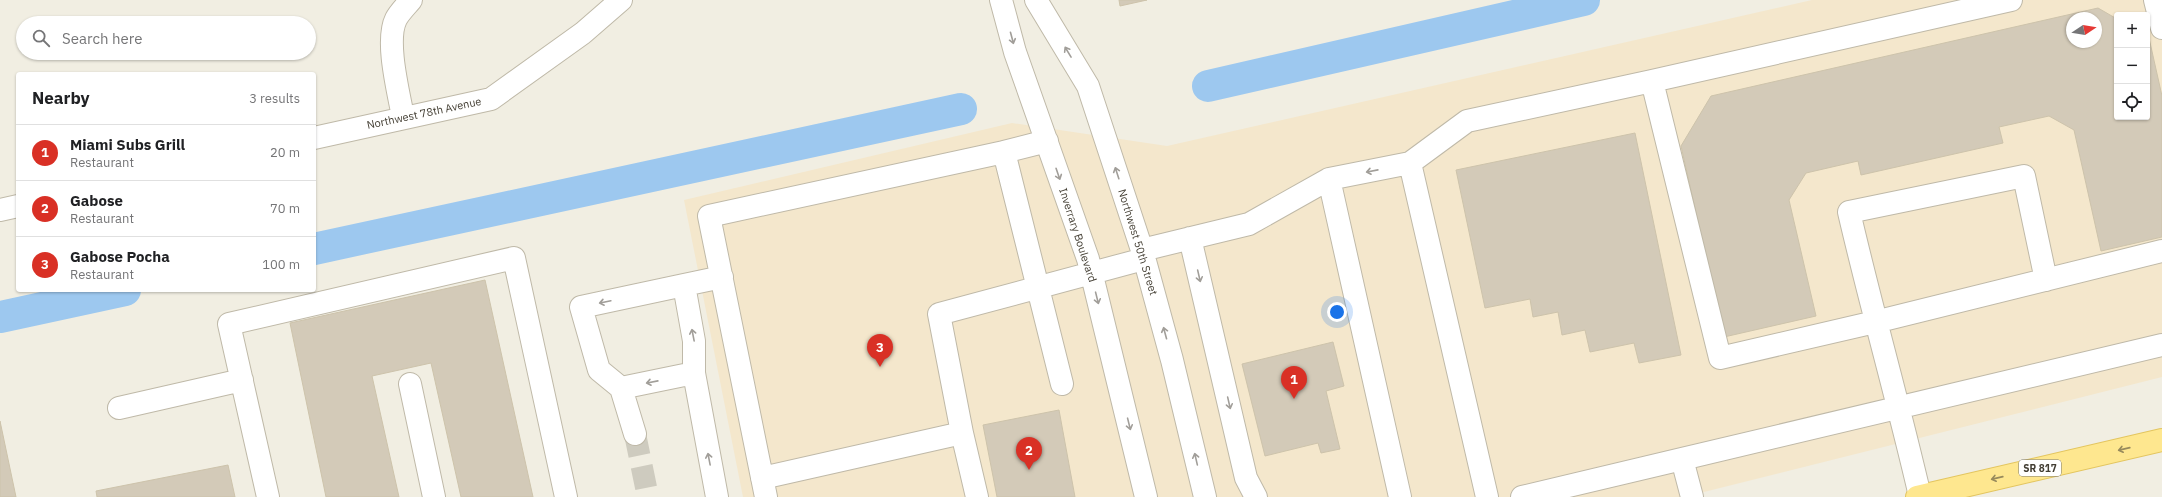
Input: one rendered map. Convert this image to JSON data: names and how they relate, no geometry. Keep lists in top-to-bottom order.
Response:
{
  "streets": {
    "main road": ["SR 817"],
    "street": ["Northwest 78th Avenue", "Inverrary Boulevard", "Northwest 50th Street"]
  },
  "north": "right",
  "page": {
    "map_buttons": ["+", "−"],
    "search": "Search here",
    "heading": ["Nearby", "3 results"],
    "list": [
      {
        "mark": "1",
        "name": "Miami Subs Grill",
        "note": "Restaurant",
        "value": "20 m"
      },
      {
        "mark": "2",
        "name": "Gabose",
        "note": "Restaurant",
        "value": "70 m"
      },
      {
        "mark": "3",
        "name": "Gabose Pocha",
        "note": "Restaurant",
        "value": "100 m"
      }
    ],
    "pins": ["3", "1", "2"]
  }
}
